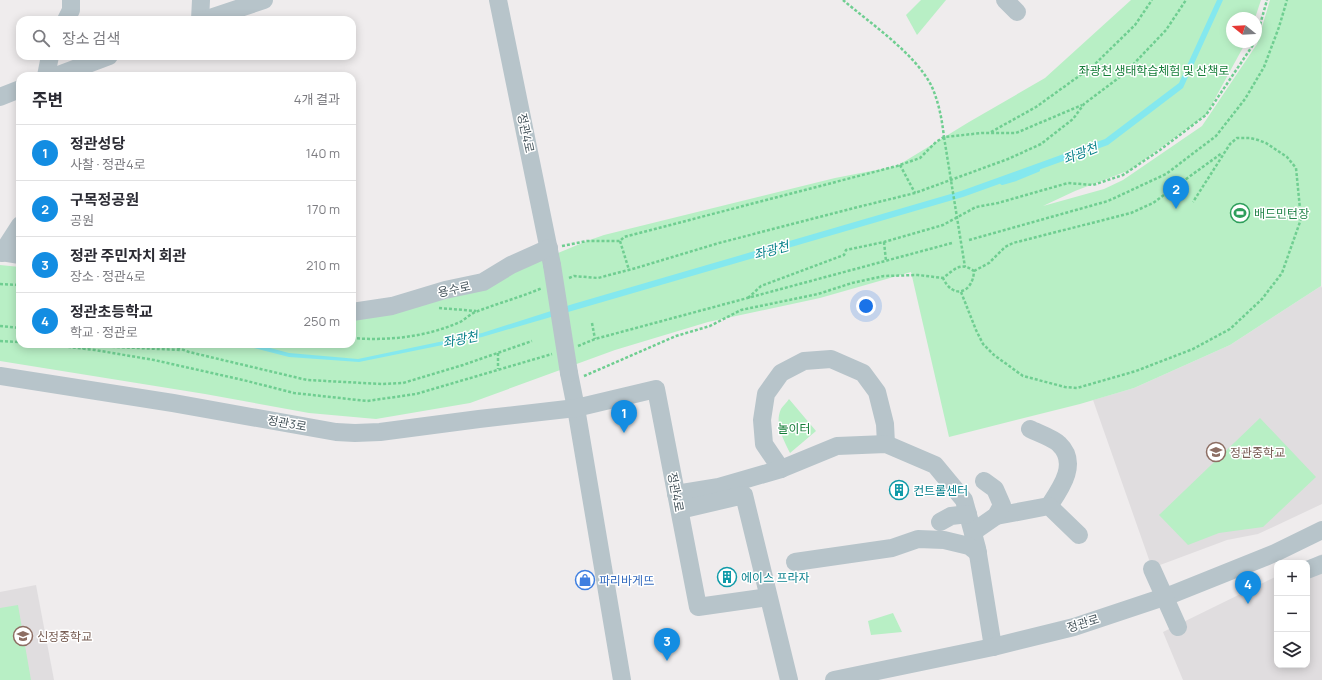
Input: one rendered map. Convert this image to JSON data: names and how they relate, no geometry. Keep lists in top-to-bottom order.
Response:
{
  "streets": {
    "street": [
      "정관4로",
      "용수로",
      "정관3로",
      "정관로"
    ]
  },
  "crossings": [
    ["정관4로", "용수로"],
    ["정관4로", "정관3로"]
  ],
  "water": ["좌광천"],
  "parks": ["좌광천 생태학습체험 및 산책로", "놀이터"],
  "places": {
    "sports": ["배드민턴장"],
    "school or university": ["정관중학교", "신정중학교"],
    "building": ["컨트롤센터", "에이스 프라자"],
    "shop": ["파리바게뜨"]
  },
  "north": "left",
  "page": {
    "search": "장소 검색",
    "heading": ["주변", "4개 결과"],
    "list": [
      {
        "mark": "1",
        "name": "정관성당",
        "note": "사찰 · 정관4로",
        "value": "140 m"
      },
      {
        "mark": "2",
        "name": "구목정공원",
        "note": "공원",
        "value": "170 m"
      },
      {
        "mark": "3",
        "name": "정관 주민자치 회관",
        "note": "장소 · 정관4로",
        "value": "210 m"
      },
      {
        "mark": "4",
        "name": "정관초등학교",
        "note": "학교 · 정관로",
        "value": "250 m"
      }
    ],
    "pins": [
      "2",
      "1",
      "4",
      "3"
    ],
    "map_buttons": ["+", "−"]
  }
}
